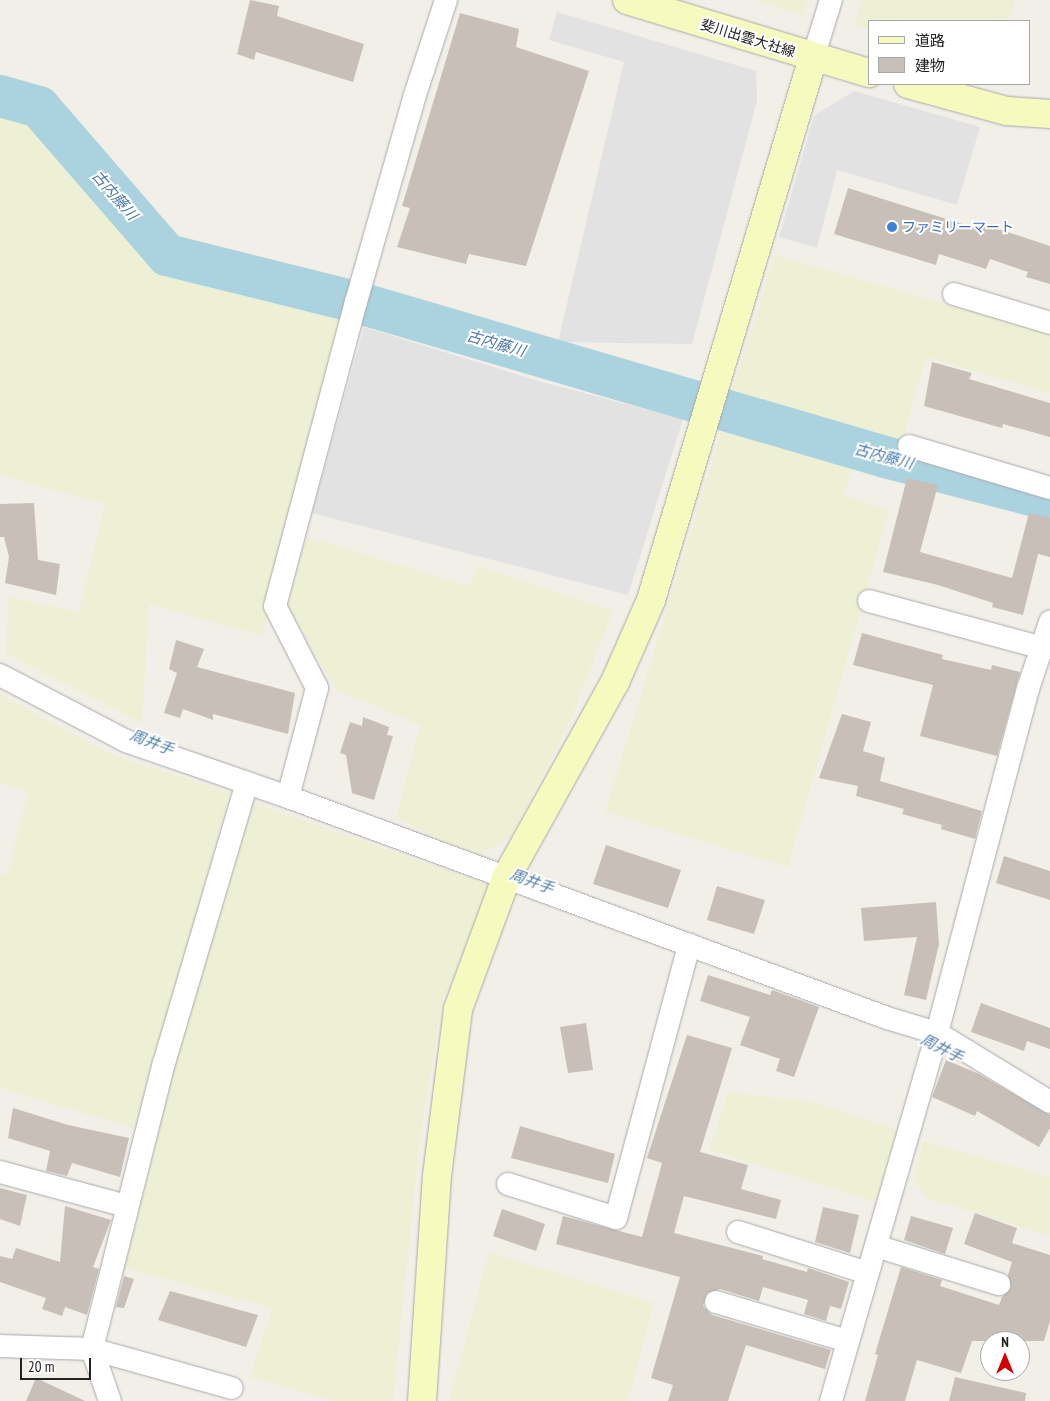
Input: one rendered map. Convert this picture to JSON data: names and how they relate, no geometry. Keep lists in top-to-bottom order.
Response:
{
  "streets": {
    "street": ["斐川出雲大社線"]
  },
  "water": ["古内藤川", "周井手"],
  "places": ["ファミリーマート"],
  "legend": ["道路", "建物"],
  "scale_bar": "20 m",
  "north": "top"
}
